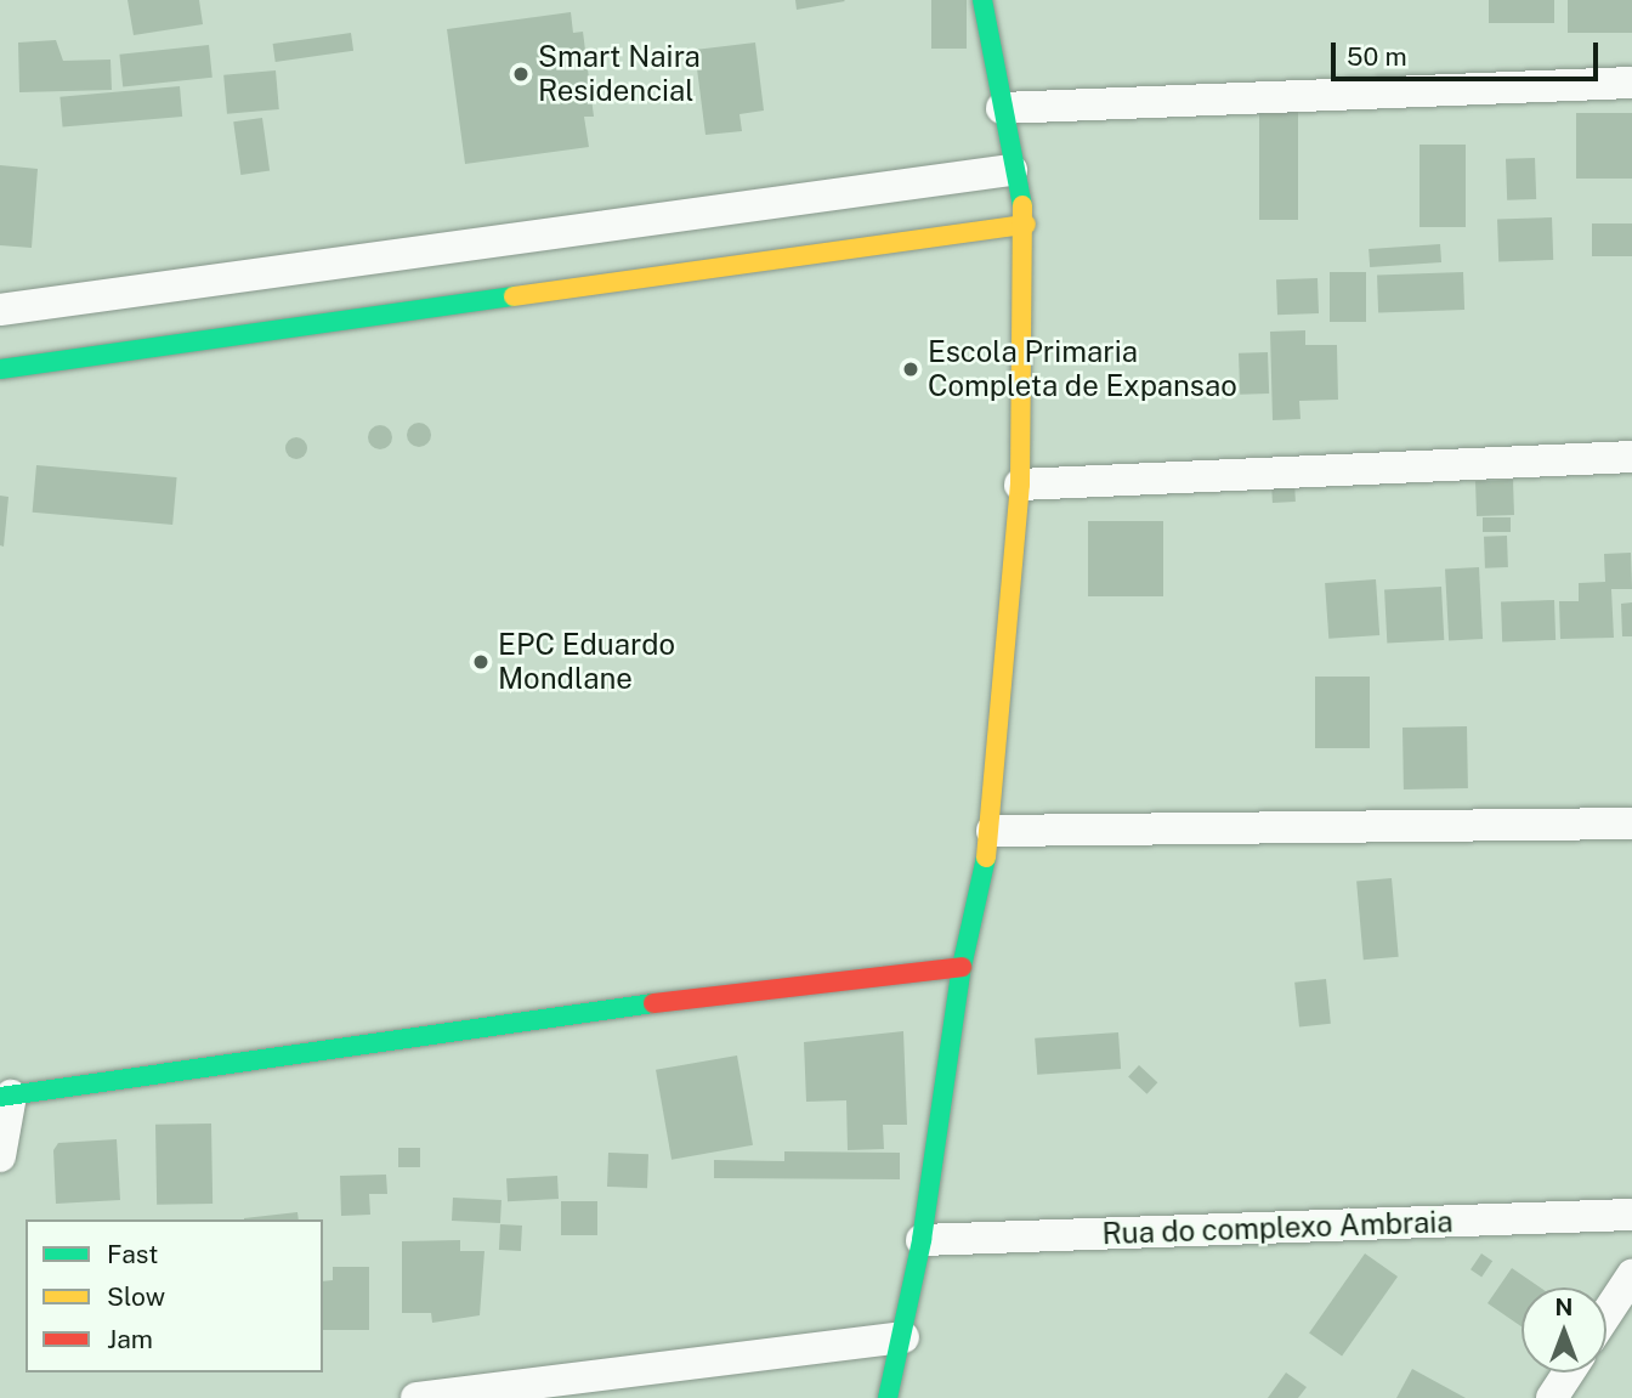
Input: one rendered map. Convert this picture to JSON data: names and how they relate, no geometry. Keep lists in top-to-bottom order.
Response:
{
  "streets": {
    "street": ["Rua do complexo Ambraia"]
  },
  "places": ["Smart Naira Residencial", "Escola Primaria Completa de Expansao", "EPC Eduardo Mondlane"],
  "legend": ["Fast", "Slow", "Jam"],
  "scale_bar": "50 m",
  "north": "top"
}
